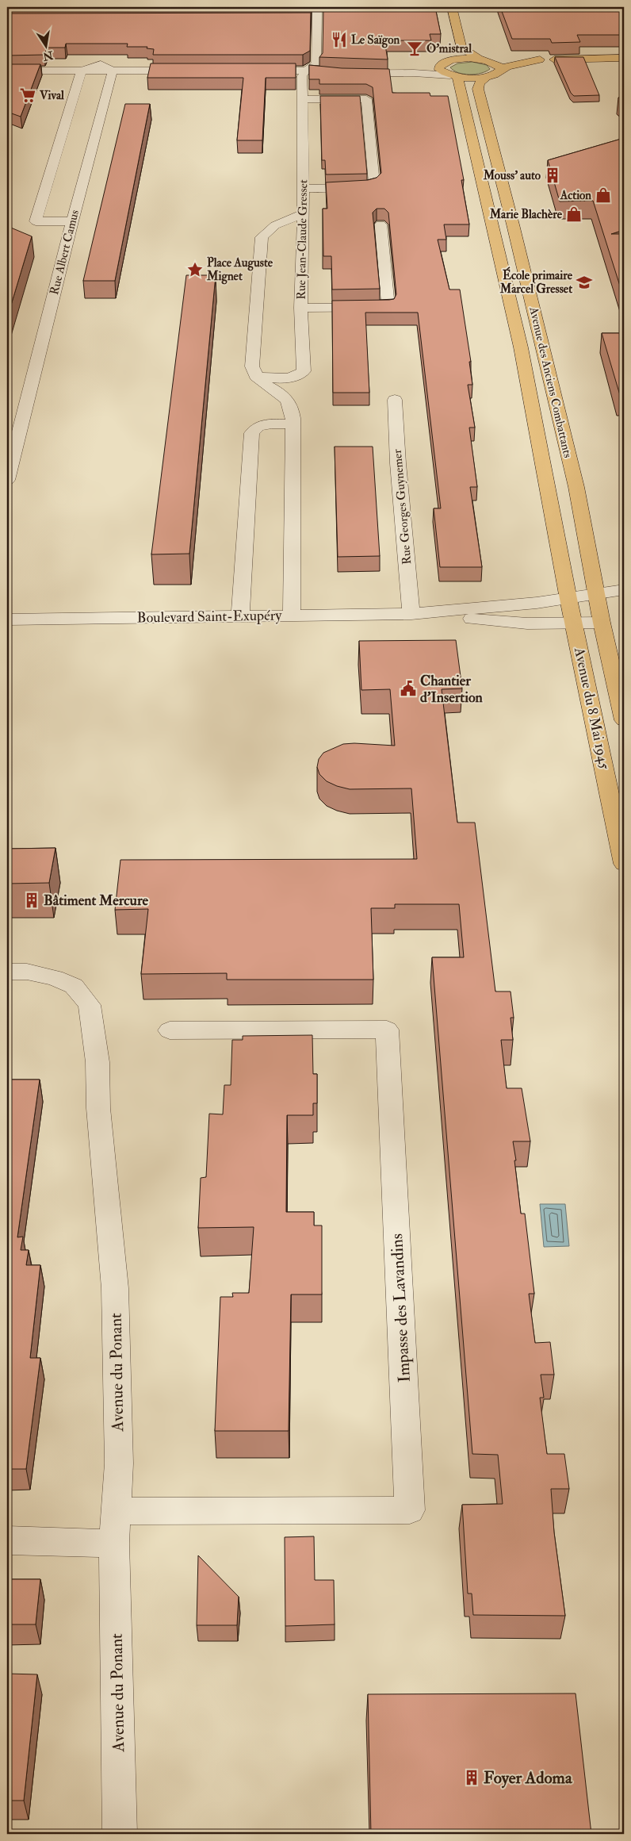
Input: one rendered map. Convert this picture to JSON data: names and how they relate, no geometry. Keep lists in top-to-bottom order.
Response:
{
  "streets": {
    "main road": ["Avenue des Anciens Combattants", "Avenue du 8 Mai 1945"],
    "street": [
      "Rue Jean-Claude Gresset",
      "Rue Albert Camus",
      "Rue Georges Guynemer",
      "Boulevard Saint-Exupéry",
      "Impasse des Lavandins",
      "Avenue du Ponant"
    ]
  },
  "crossings": [
    ["Avenue des Anciens Combattants", "Boulevard Saint-Exupéry"],
    ["Avenue des Anciens Combattants", "Avenue du 8 Mai 1945"],
    ["Rue Georges Guynemer", "Boulevard Saint-Exupéry"],
    ["Boulevard Saint-Exupéry", "Avenue du 8 Mai 1945"],
    ["Impasse des Lavandins", "Avenue du Ponant"]
  ],
  "places": {
    "restaurant": ["Le Saïgon"],
    "bar": ["O'mistral"],
    "supermarket": ["Vival"],
    "building": ["Mouss' auto", "Bâtiment Mercure", "Foyer Adoma"],
    "shop": ["Action", "Marie Blachère"],
    "place": ["Place Auguste Mignet"],
    "school or university": ["École primaire Marcel Gresset"],
    "public building": ["Chantier d'Insertion"]
  },
  "north": "bottom"
}
